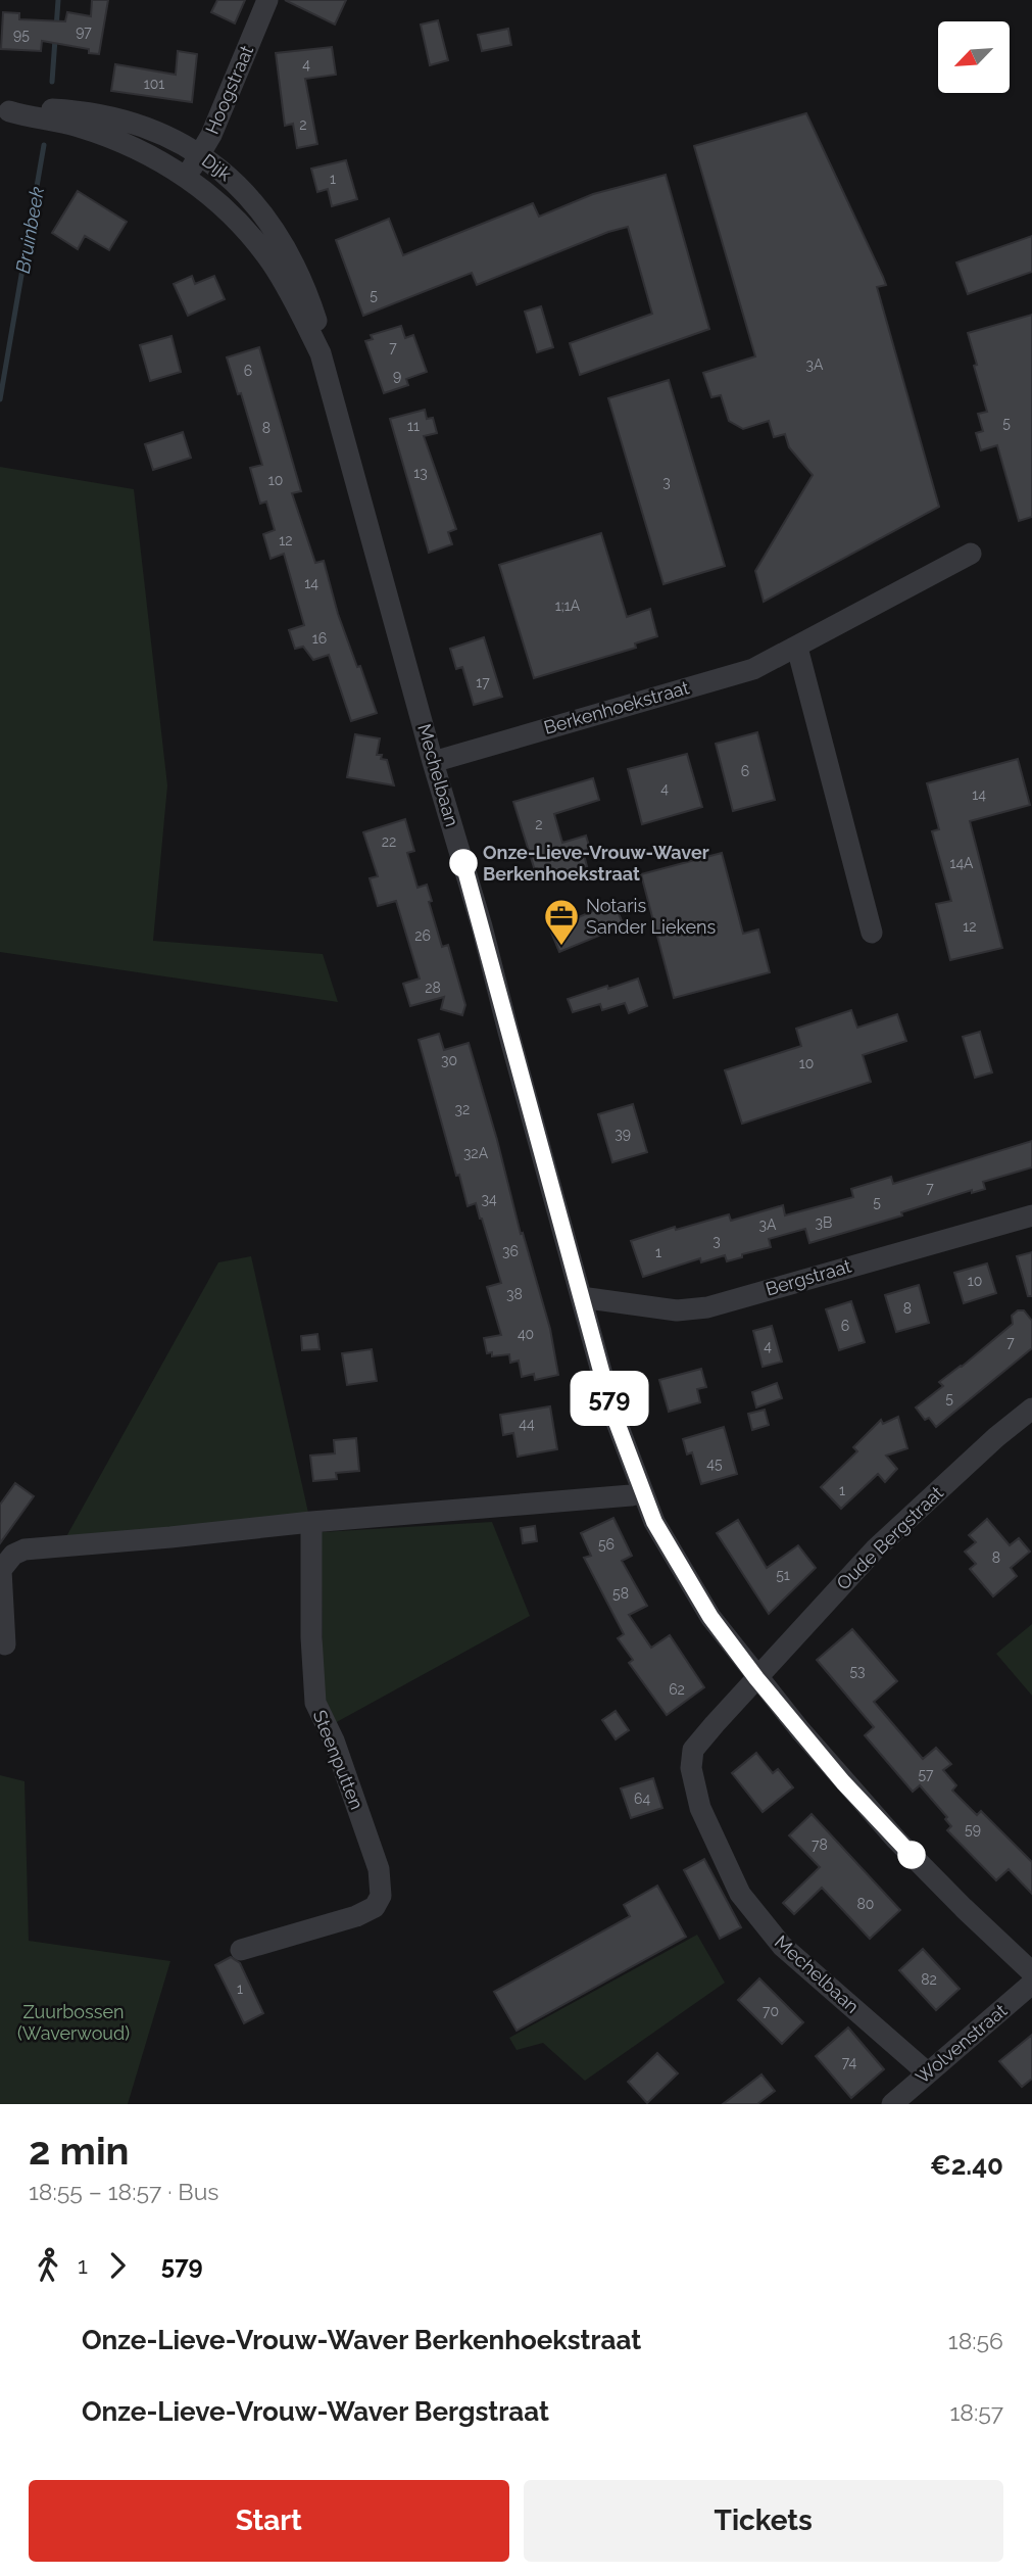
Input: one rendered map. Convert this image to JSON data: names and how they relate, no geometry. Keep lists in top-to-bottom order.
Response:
{
  "streets": {
    "street": [
      "Hoogstraat",
      "Dijk",
      "Berkenhoekstraat",
      "Mechelbaan",
      "Bergstraat",
      "Oude Bergstraat",
      "Steenputten",
      "Wolvenstraat"
    ]
  },
  "crossings": [
    ["Hoogstraat", "Dijk"],
    ["Hoogstraat", "Mechelbaan"],
    ["Dijk", "Mechelbaan"],
    ["Berkenhoekstraat", "Mechelbaan"],
    ["Mechelbaan", "Bergstraat"],
    ["Mechelbaan", "Oude Bergstraat"],
    ["Mechelbaan", "Wolvenstraat"]
  ],
  "water": ["Bruinbeek"],
  "parks": ["Zuurbossen (Waverwoud)"],
  "places": {
    "other": ["Onze-Lieve-Vrouw-Waver Berkenhoekstraat"],
    "office": ["Notaris Sander Liekens"]
  },
  "lines": ["bus line 579"],
  "house_numbers": [
    "97",
    "95",
    "4",
    "101",
    "2",
    "1",
    "5",
    "7",
    "3A",
    "6",
    "9",
    "5",
    "11",
    "8",
    "13",
    "10",
    "3",
    "12",
    "14",
    "1;1A",
    "16",
    "17",
    "6",
    "4",
    "14",
    "2",
    "22",
    "14A",
    "12",
    "26",
    "28",
    "30",
    "10",
    "32",
    "39",
    "32A",
    "7",
    "34",
    "5",
    "3B",
    "3A",
    "3",
    "36",
    "1",
    "10",
    "38",
    "8",
    "6",
    "40",
    "7",
    "4",
    "5",
    "44",
    "45",
    "1",
    "56",
    "8",
    "51",
    "58",
    "53",
    "62",
    "57",
    "64",
    "59",
    "78",
    "80",
    "82",
    "1",
    "70",
    "74"
  ],
  "north": "bottom left",
  "page": {
    "on_map": "579",
    "heading": ["2 min", "18:55 – 18:57 · Bus", "€2.40"],
    "legs": ["1", "579"],
    "list": [
      {
        "name": "Onze-Lieve-Vrouw-Waver Berkenhoekstraat",
        "value": "18:56"
      },
      {
        "name": "Onze-Lieve-Vrouw-Waver Bergstraat",
        "value": "18:57"
      }
    ],
    "buttons": ["Start", "Tickets"]
  }
}
